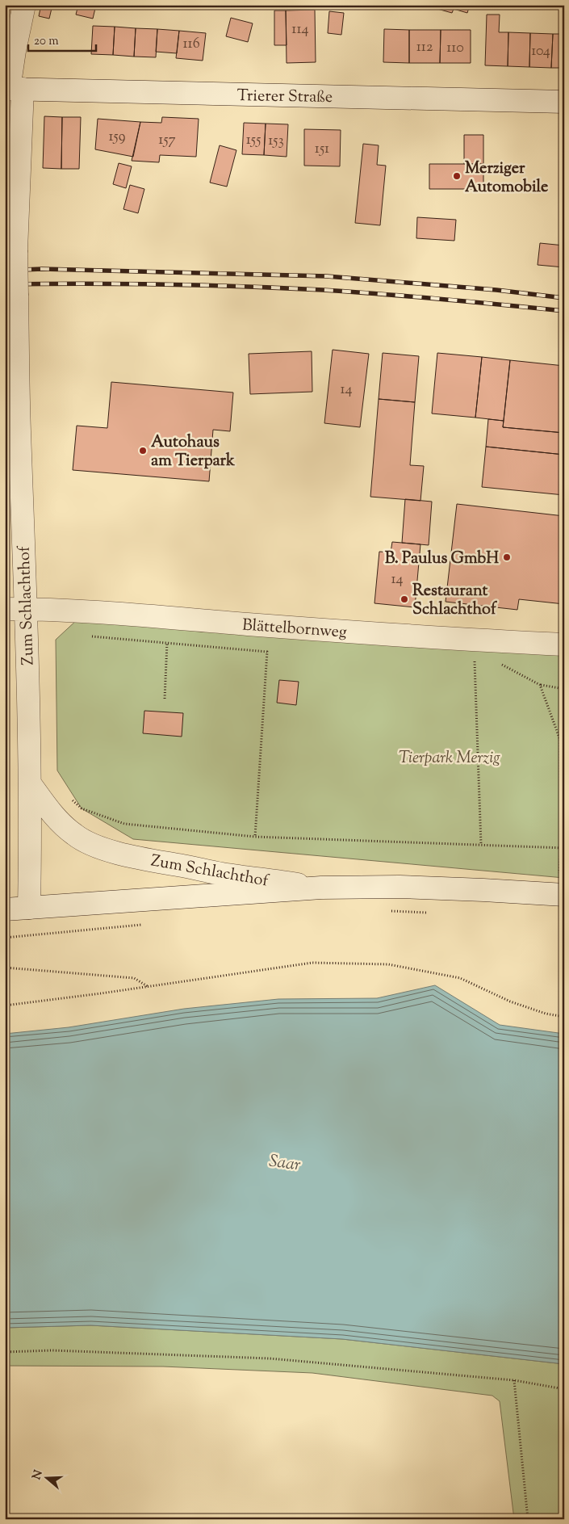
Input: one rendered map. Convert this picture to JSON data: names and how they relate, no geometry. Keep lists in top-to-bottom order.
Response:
{
  "streets": {
    "street": ["Trierer Straße", "Zum Schlachthof", "Blättelbornweg"]
  },
  "crossings": [
    ["Trierer Straße", "Zum Schlachthof"],
    ["Zum Schlachthof", "Blättelbornweg"]
  ],
  "water": ["Saar"],
  "parks": ["Tierpark Merzig"],
  "places": [
    "Merziger Automobile",
    "Autohaus am Tierpark",
    "B. Paulus GmbH",
    "Restaurant Schlachthof"
  ],
  "house_numbers": [
    "114",
    "116",
    "112",
    "110",
    "104",
    "159",
    "157",
    "155",
    "153",
    "151",
    "14",
    "14"
  ],
  "scale_bar": "20 m",
  "north": "left"
}
